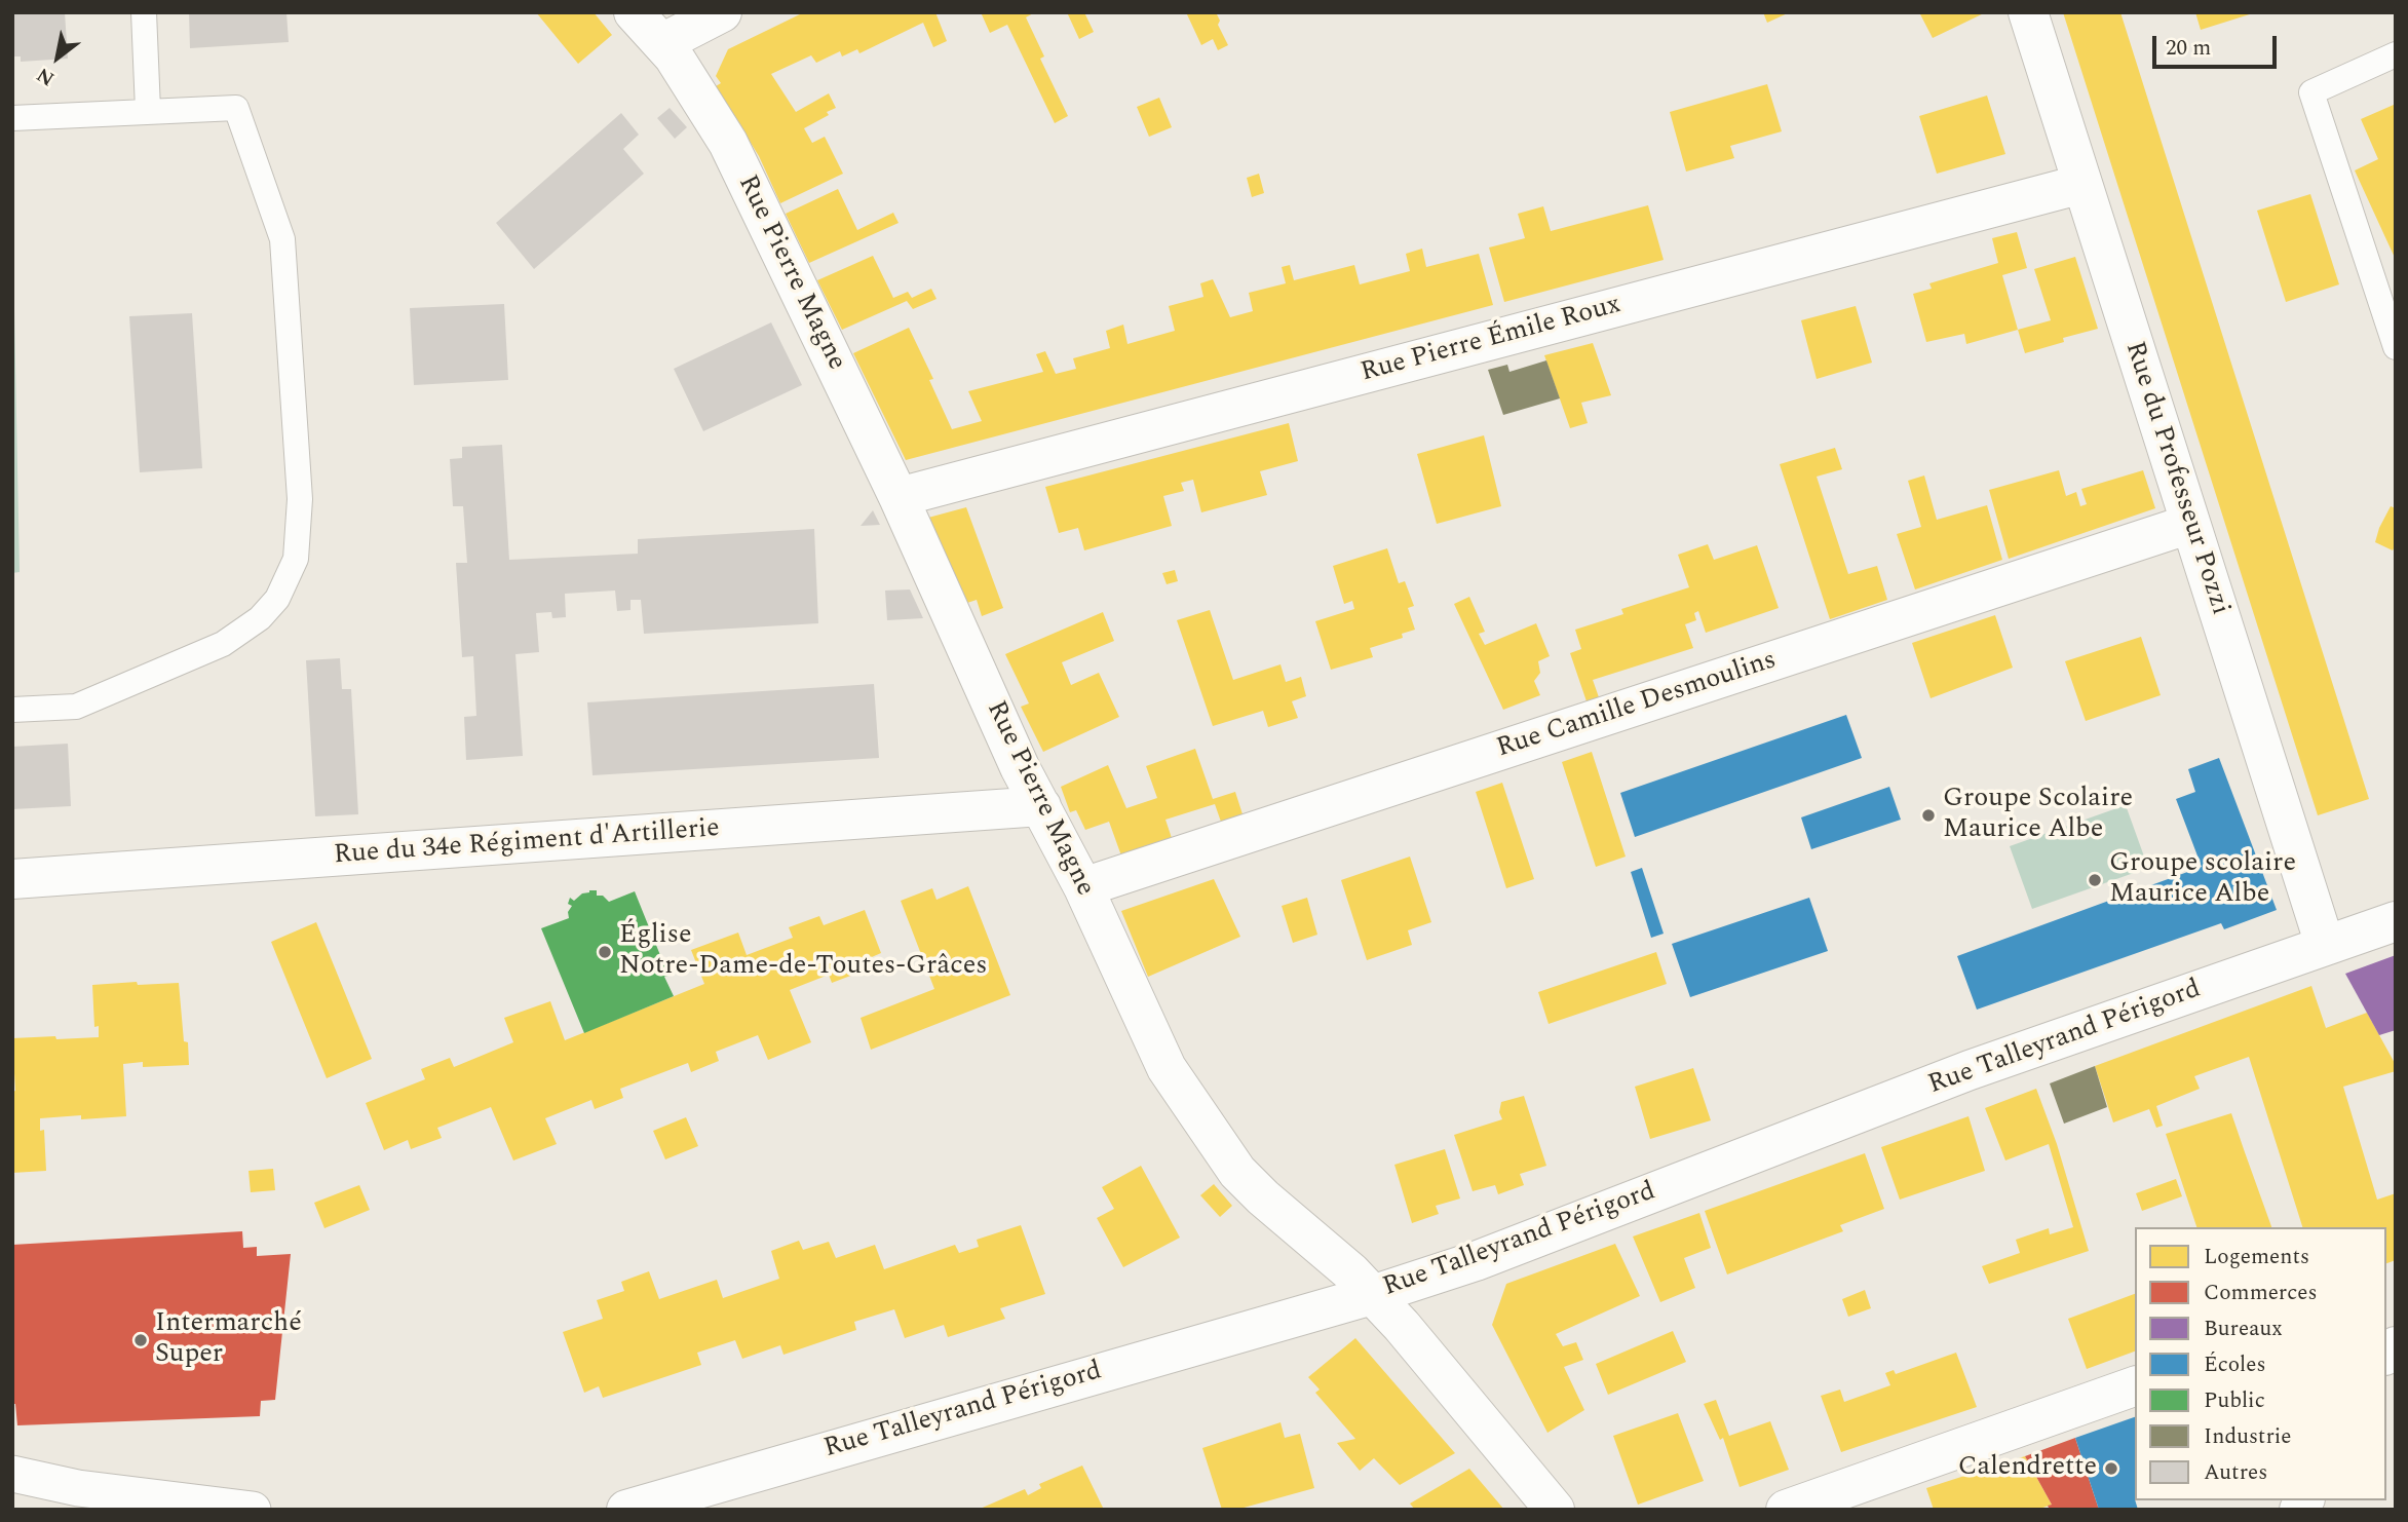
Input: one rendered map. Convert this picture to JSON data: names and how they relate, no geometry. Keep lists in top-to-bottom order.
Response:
{
  "streets": {
    "street": [
      "Rue Pierre Magne",
      "Rue Pierre Émile Roux",
      "Rue du Professeur Pozzi",
      "Rue Camille Desmoulins",
      "Rue du 34e Régiment d'Artillerie",
      "Rue Talleyrand Périgord"
    ]
  },
  "crossings": [
    ["Rue Pierre Magne", "Rue Pierre Émile Roux"],
    ["Rue Pierre Magne", "Rue Camille Desmoulins"],
    ["Rue Pierre Magne", "Rue du 34e Régiment d'Artillerie"],
    ["Rue Pierre Magne", "Rue Talleyrand Périgord"],
    ["Rue Pierre Émile Roux", "Rue du Professeur Pozzi"],
    ["Rue du Professeur Pozzi", "Rue Camille Desmoulins"],
    ["Rue du Professeur Pozzi", "Rue Talleyrand Périgord"]
  ],
  "places": [
    "Groupe Scolaire Maurice Albe",
    "Groupe scolaire Maurice Albe",
    "Église Notre-Dame-de-Toutes-Grâces",
    "Intermarché Super",
    "Calendrette"
  ],
  "legend": [
    "Logements",
    "Commerces",
    "Bureaux",
    "Écoles",
    "Public",
    "Industrie",
    "Autres"
  ],
  "scale_bar": "20 m",
  "north": "bottom left"
}
